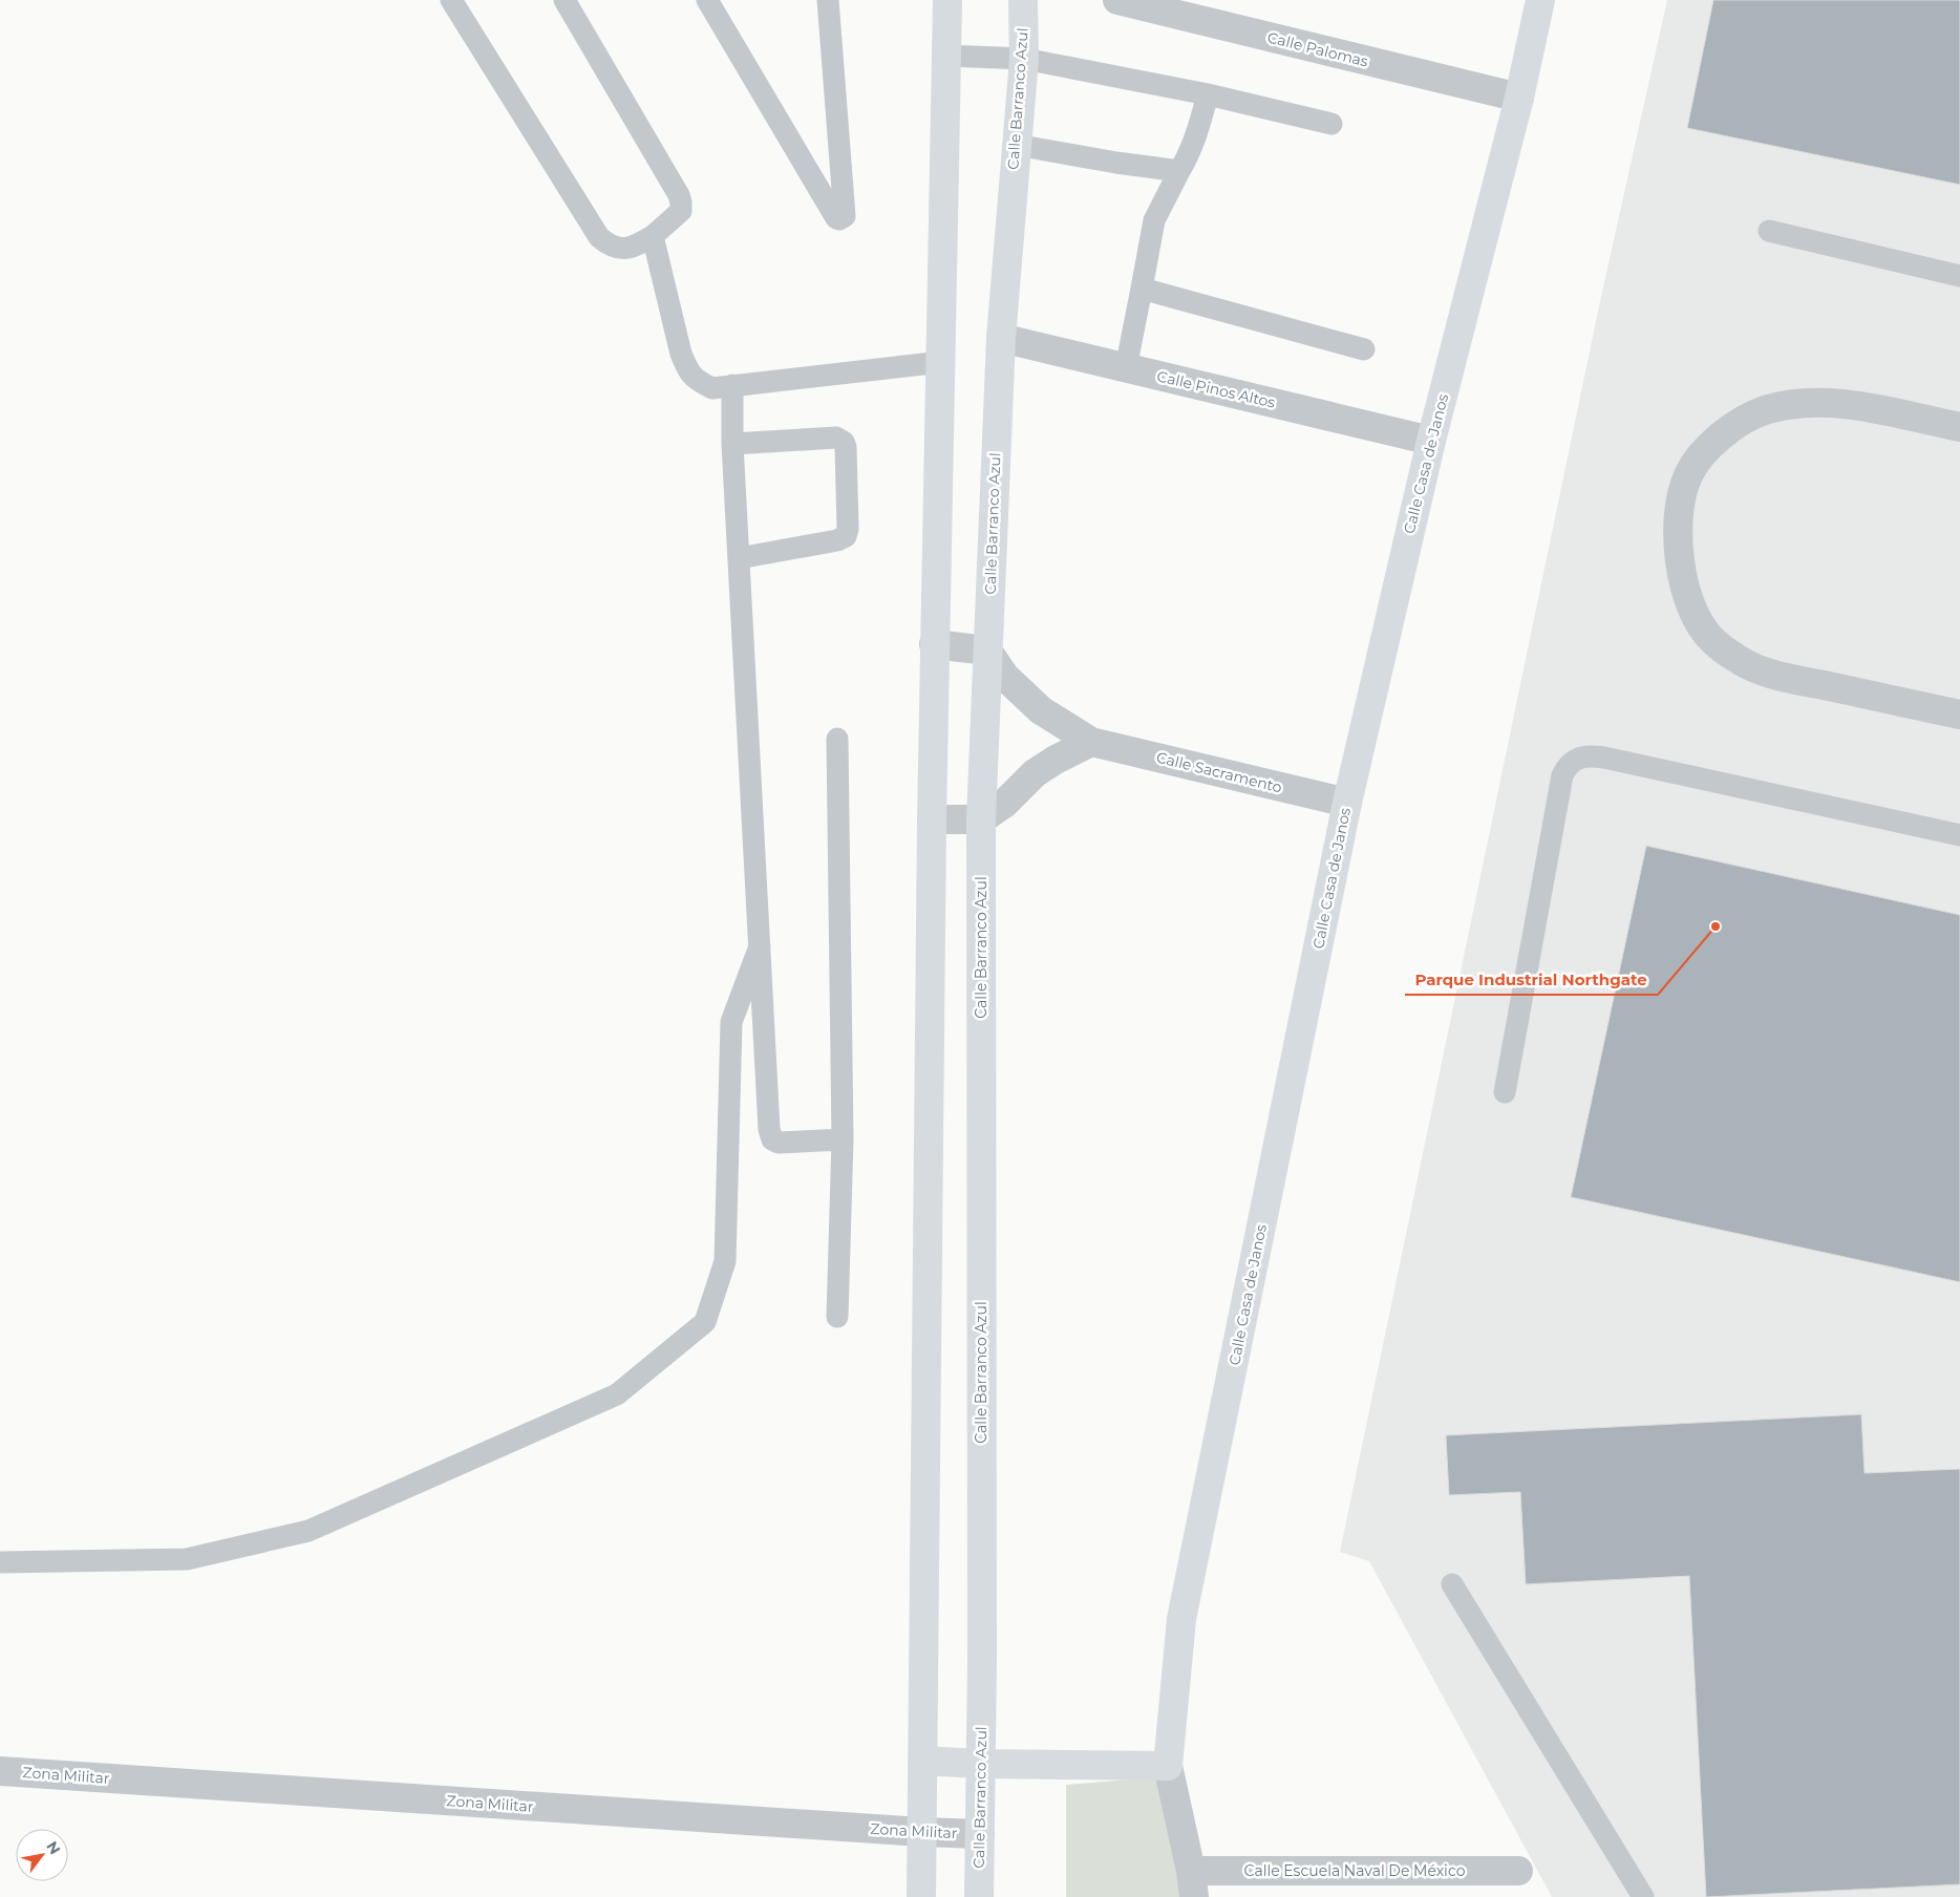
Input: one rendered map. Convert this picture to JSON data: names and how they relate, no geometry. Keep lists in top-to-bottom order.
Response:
{
  "streets": {
    "main road": ["Calle Barranco Azul", "Calle Casa de Janos"],
    "street": [
      "Calle Palomas",
      "Calle Pinos Altos",
      "Calle Sacramento",
      "Zona Militar",
      "Calle Escuela Naval De México"
    ]
  },
  "crossings": [
    ["Calle Palomas", "Calle Casa de Janos"],
    ["Calle Barranco Azul", "Calle Pinos Altos"],
    ["Calle Barranco Azul", "Calle Sacramento"],
    ["Calle Barranco Azul", "Zona Militar"],
    ["Calle Pinos Altos", "Calle Casa de Janos"],
    ["Calle Casa de Janos", "Calle Sacramento"]
  ],
  "places": ["Parque Industrial Northgate"],
  "north": "top right"
}
